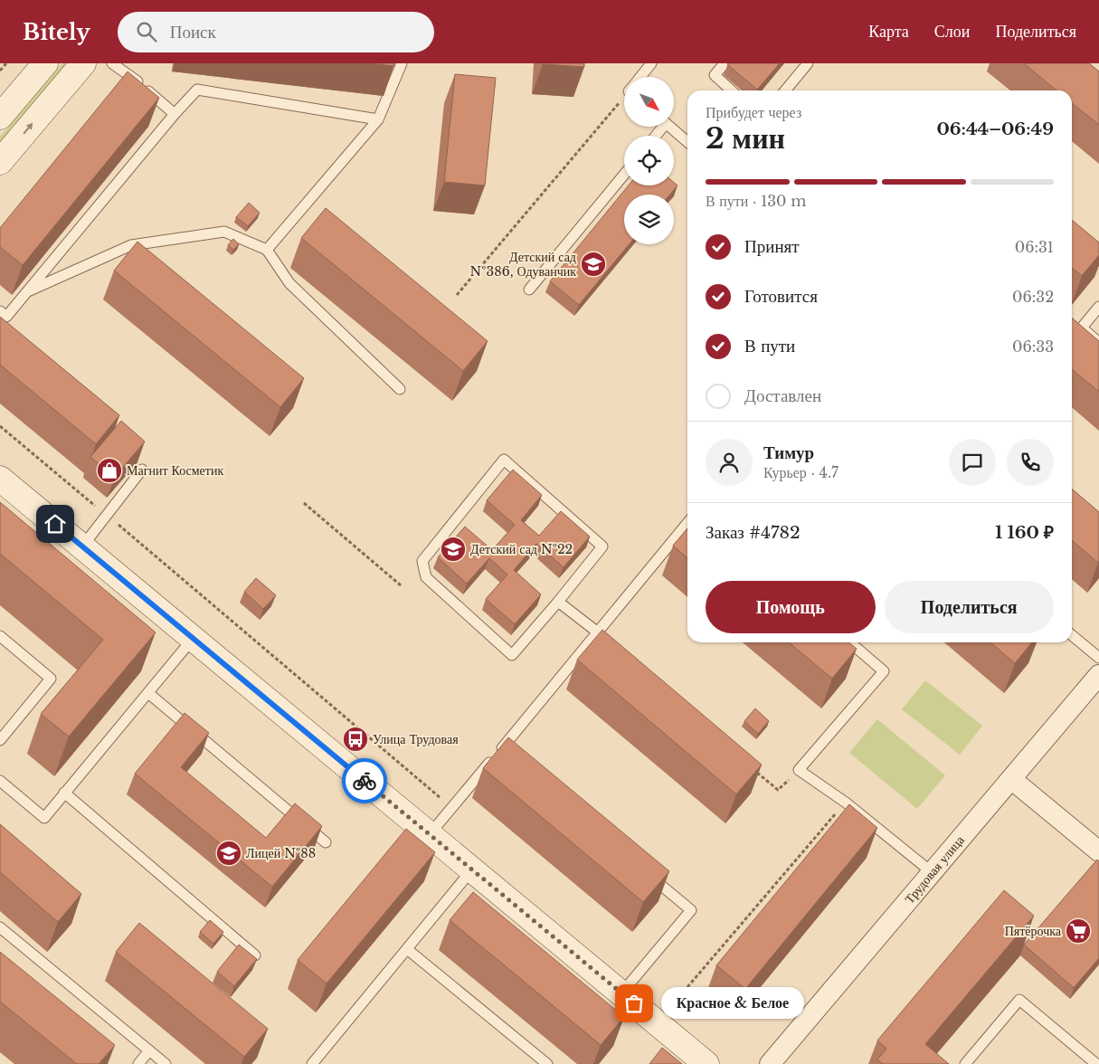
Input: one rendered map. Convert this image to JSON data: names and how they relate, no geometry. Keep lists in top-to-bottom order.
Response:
{
  "streets": {
    "street": ["Трудовая улица"]
  },
  "places": {
    "school or university": ["Детский сад №386, Одуванчик", "Детский сад №22", "Лицей №88"],
    "shop": ["Магнит Косметик"],
    "bus stop": ["Улица Трудовая"],
    "supermarket": ["Пятёрочка"],
    "other": ["Красное & Белое"]
  },
  "north": "bottom right",
  "page": {
    "header": "Bitely",
    "search": "Поиск",
    "nav": ["Карта", "Слои", "Поделиться"],
    "heading": ["2 мин", "Прибудет через", "06:44–06:49"],
    "panel": [
      "Тимур",
      "Курьер · 4.7",
      "Заказ #4782",
      "1 160 ₽"
    ],
    "bar": "В пути · 130 m",
    "list": [
      ["Принят", "06:31"],
      ["Готовится", "06:32"],
      ["В пути", "06:33"],
      "Доставлен"
    ],
    "buttons": ["Помощь", "Поделиться"],
    "bubble": "Красное & Белое"
  }
}
